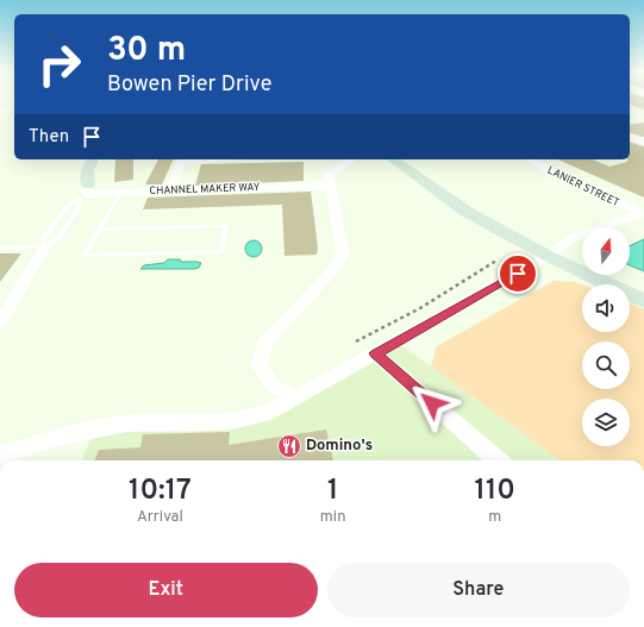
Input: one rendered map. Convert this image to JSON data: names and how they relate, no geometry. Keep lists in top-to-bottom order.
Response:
{
  "streets": {
    "street": ["LANIER STREET", "CHANNEL MAKER WAY"]
  },
  "places": {
    "restaurant": ["Domino's"]
  },
  "north": "top",
  "page": {
    "turn": ["30 m", "Bowen Pier Drive"],
    "then": "Then",
    "eta": [
      "10:17",
      "Arrival",
      "1",
      "min",
      "110",
      "m"
    ],
    "buttons": ["Exit", "Share"]
  }
}
